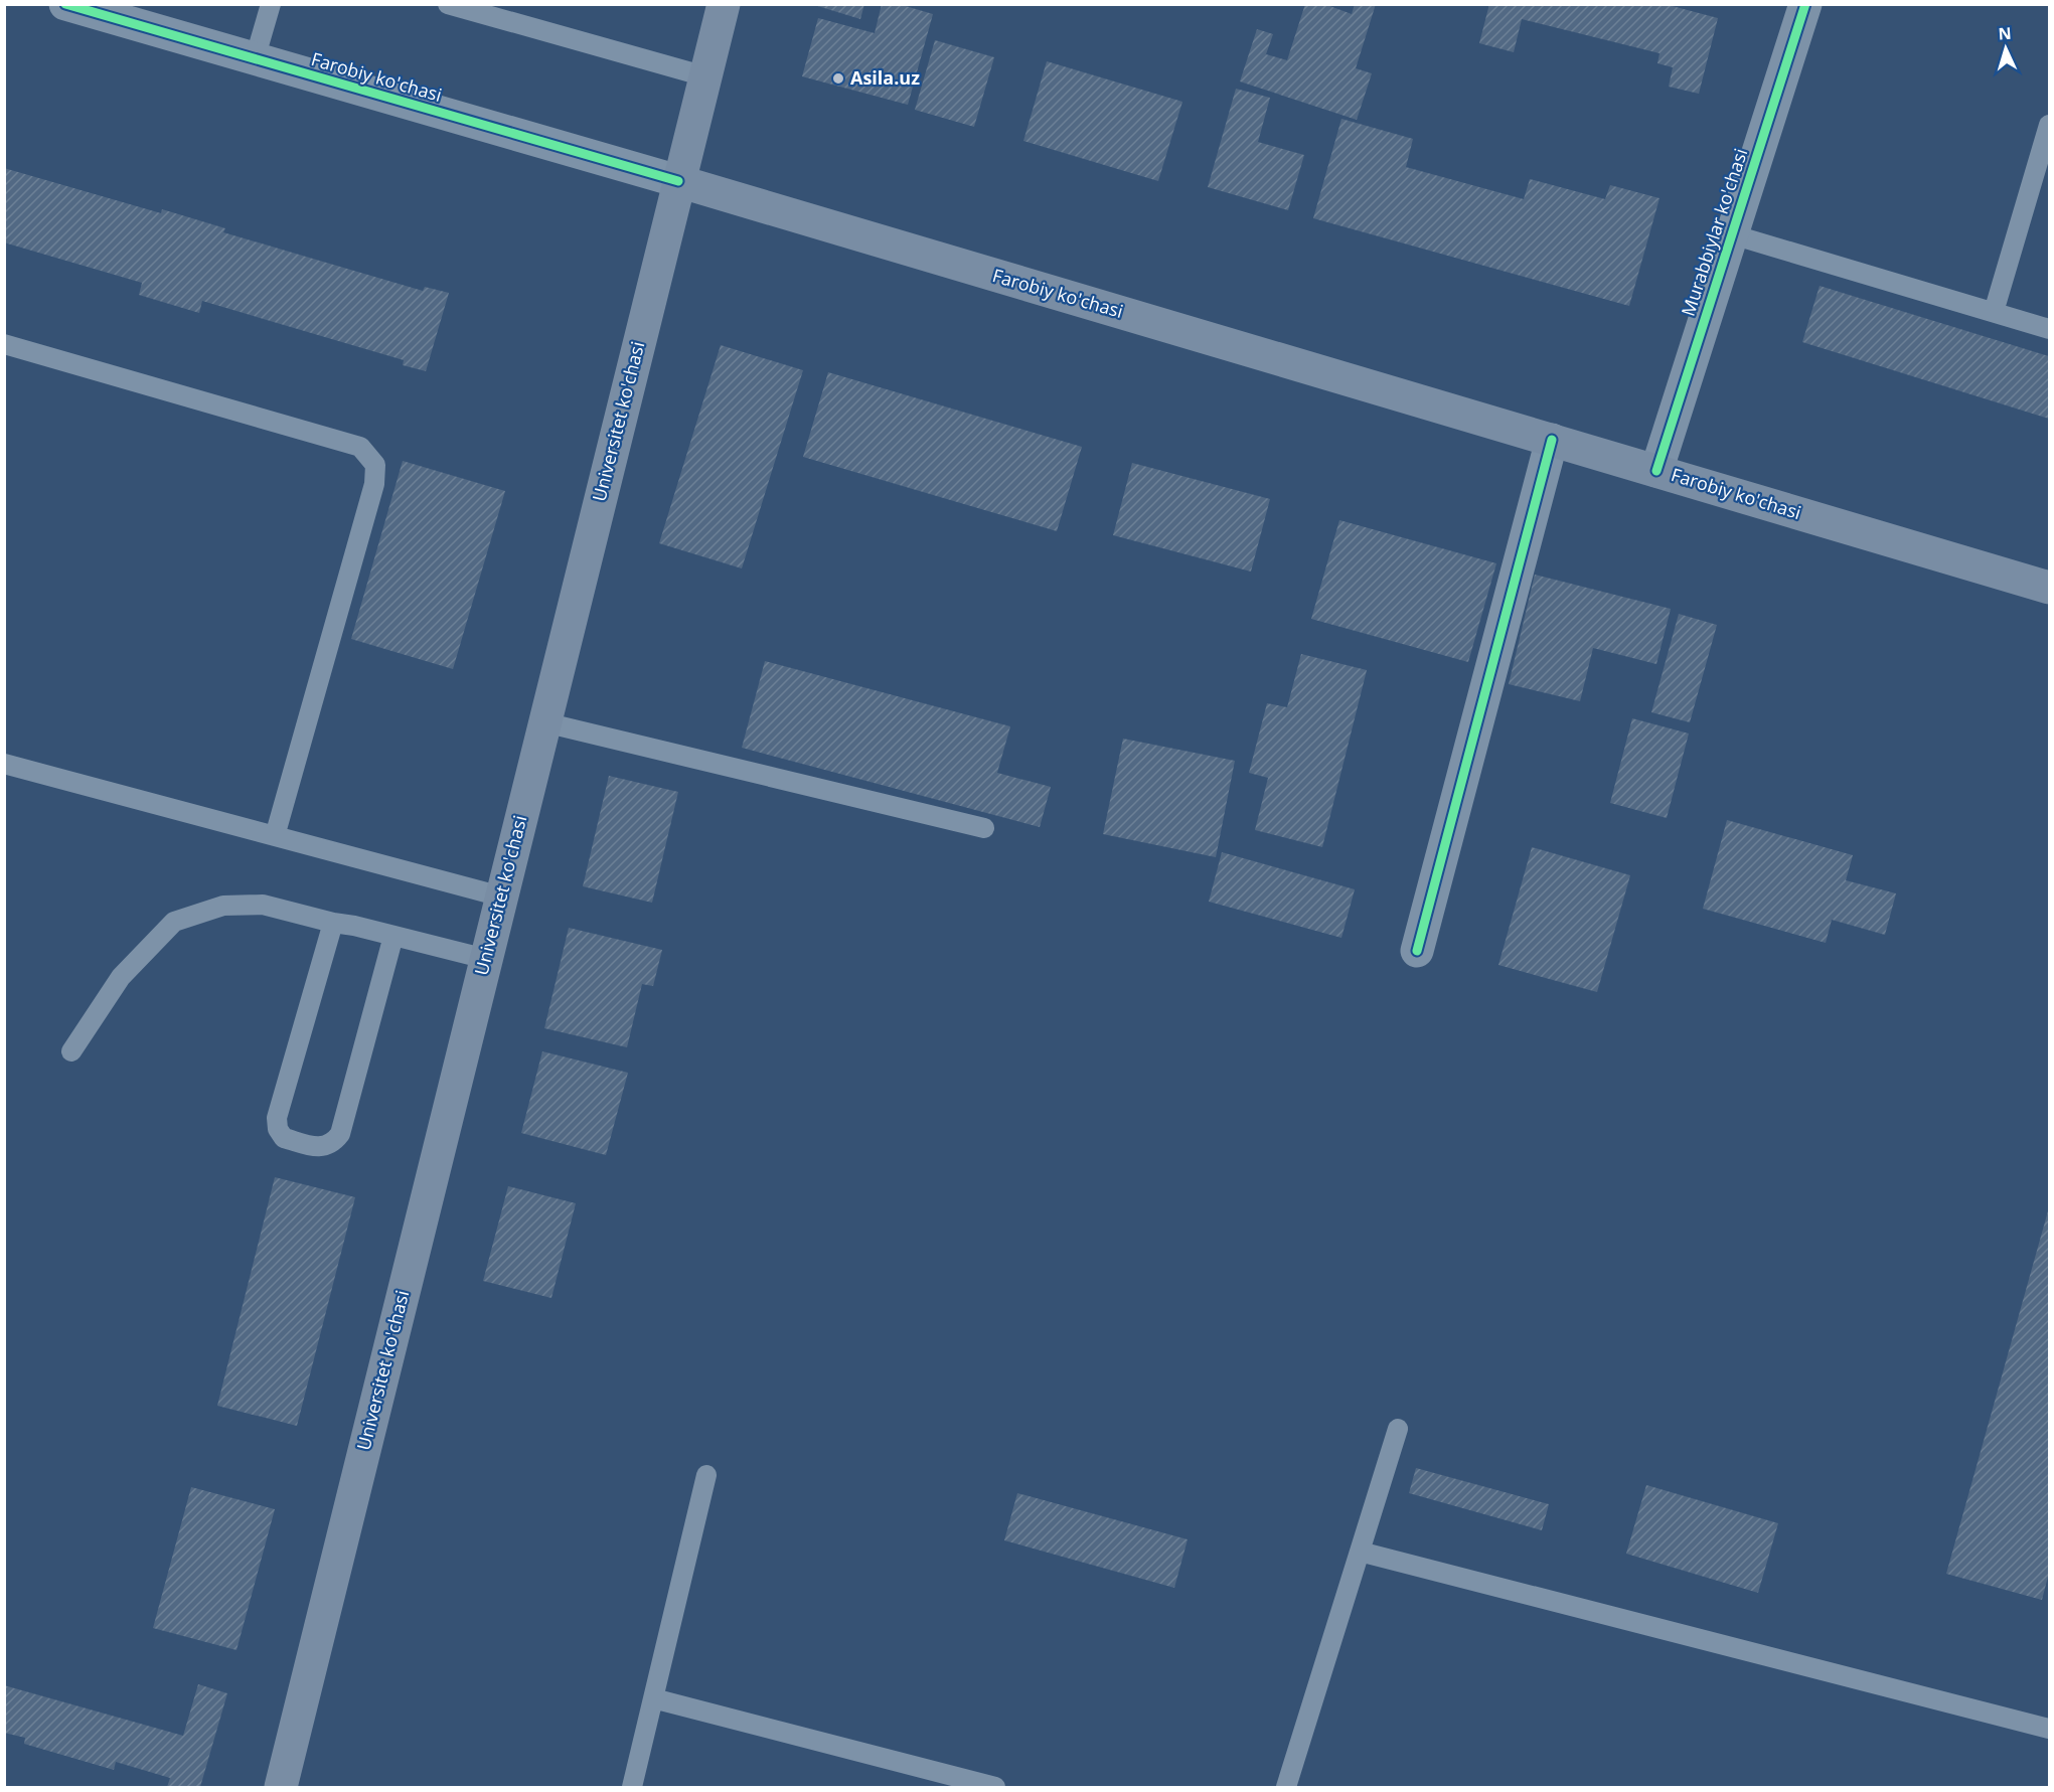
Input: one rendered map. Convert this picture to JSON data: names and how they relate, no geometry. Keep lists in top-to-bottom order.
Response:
{
  "streets": {
    "main road": ["Farobiy ko'chasi", "Universitet ko'chasi"],
    "street": ["Murabbiylar ko'chasi"]
  },
  "crossings": [
    ["Farobiy ko'chasi", "Murabbiylar ko'chasi"],
    ["Farobiy ko'chasi", "Universitet ko'chasi"]
  ],
  "places": ["Asila.uz"],
  "north": "top"
}
